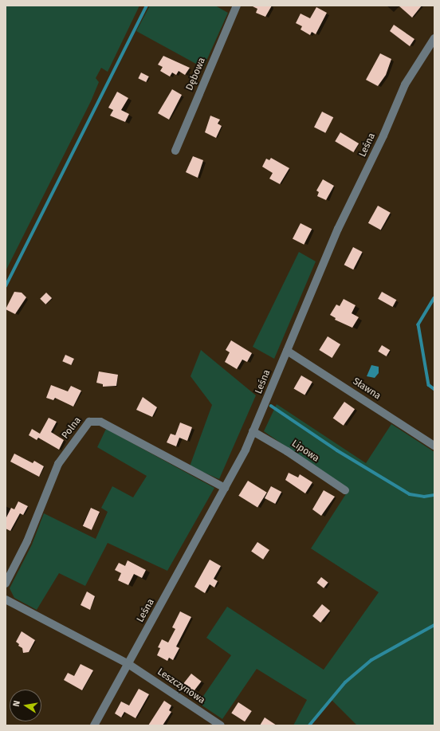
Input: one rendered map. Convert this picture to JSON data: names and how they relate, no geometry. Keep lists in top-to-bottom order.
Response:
{
  "streets": {
    "street": [
      "Dębowa",
      "Leśna",
      "Sławna",
      "Polna",
      "Lipowa",
      "Leszczynowa"
    ]
  },
  "crossings": [
    ["Leśna", "Sławna"],
    ["Leśna", "Polna"],
    ["Leśna", "Lipowa"],
    ["Leśna", "Leszczynowa"]
  ],
  "north": "left"
}
